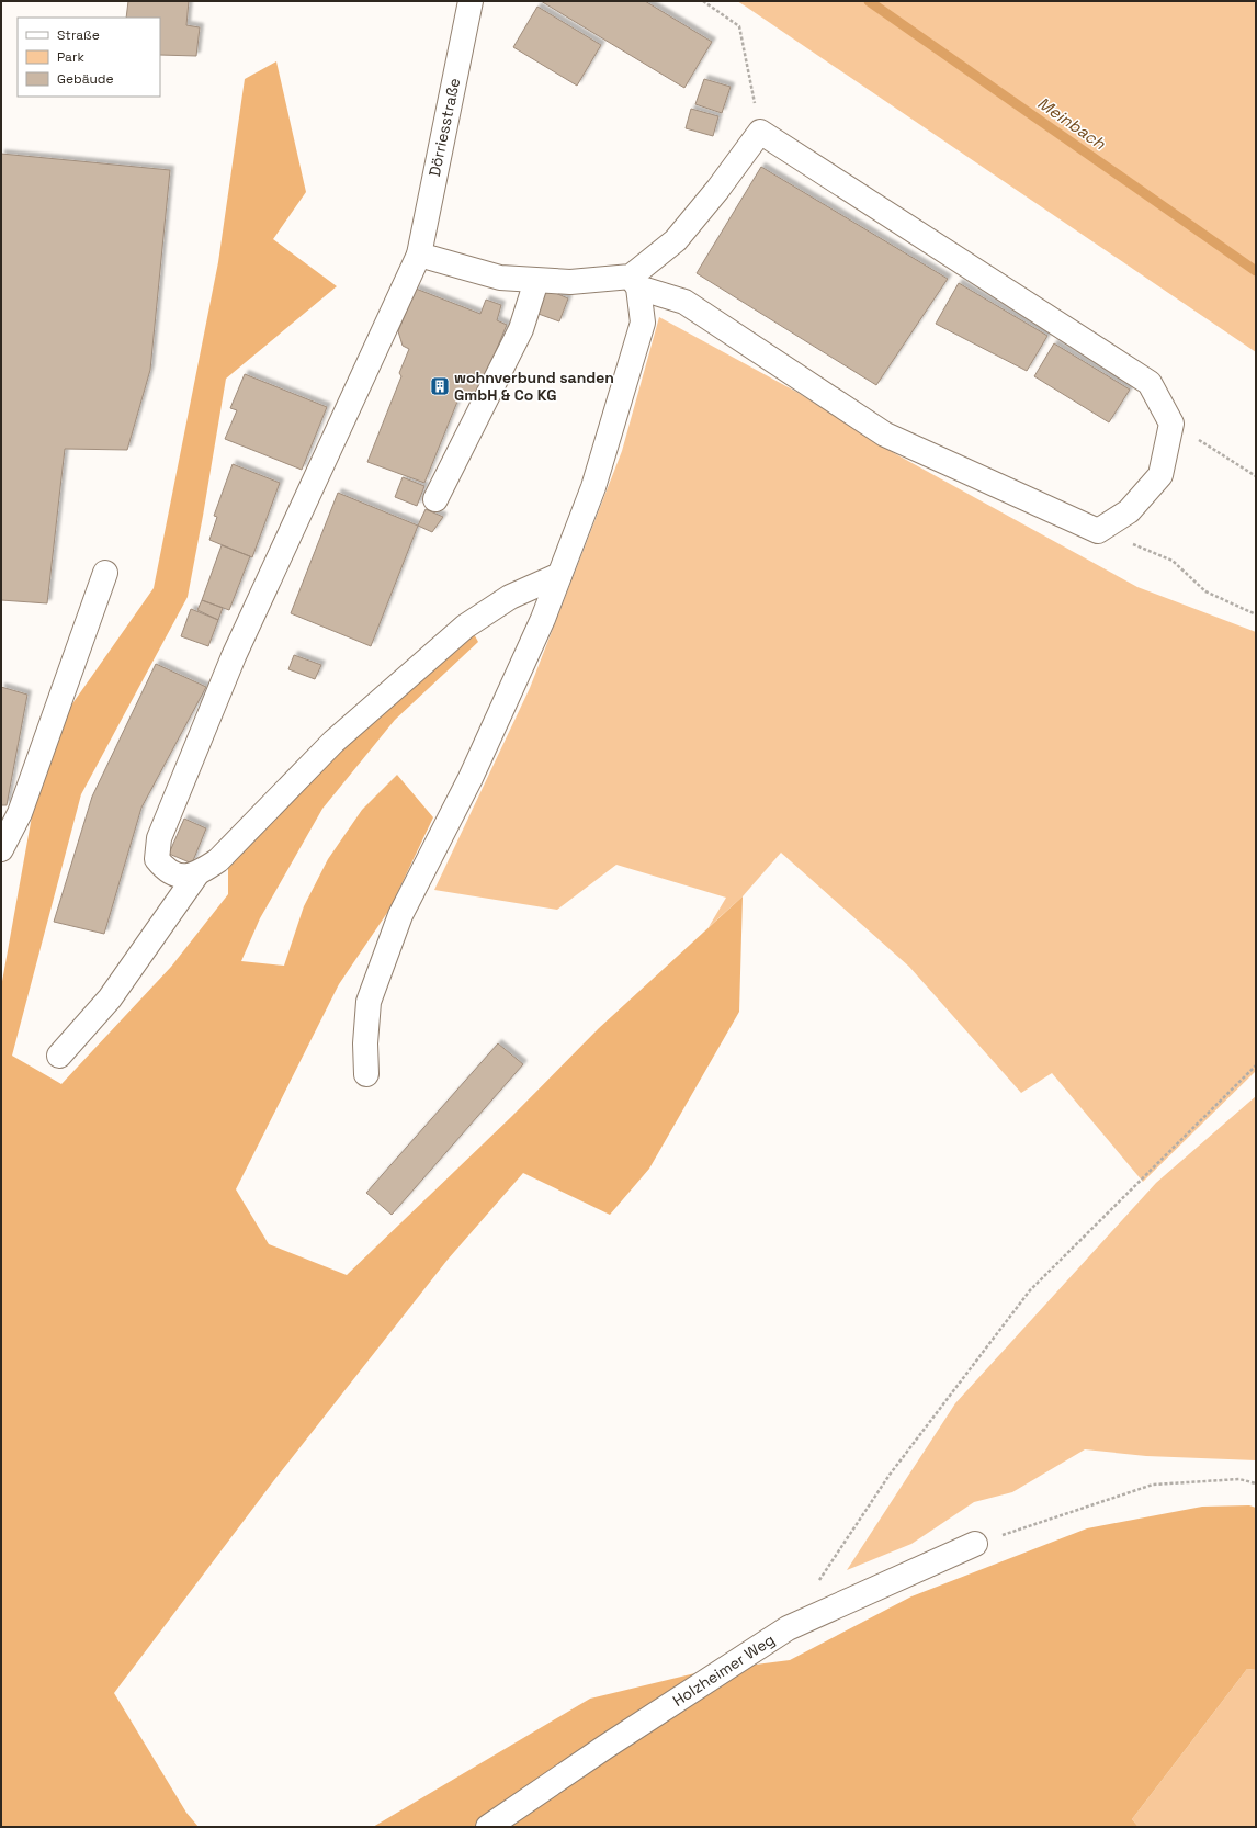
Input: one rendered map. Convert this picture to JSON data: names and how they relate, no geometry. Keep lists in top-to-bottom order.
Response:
{
  "streets": {
    "street": ["Dörriesstraße", "Holzheimer Weg"]
  },
  "water": ["Meinbach"],
  "places": {
    "building": ["wohnverbund sanden GmbH & Co KG"]
  },
  "legend": ["Straße", "Park", "Gebäude"]
}
